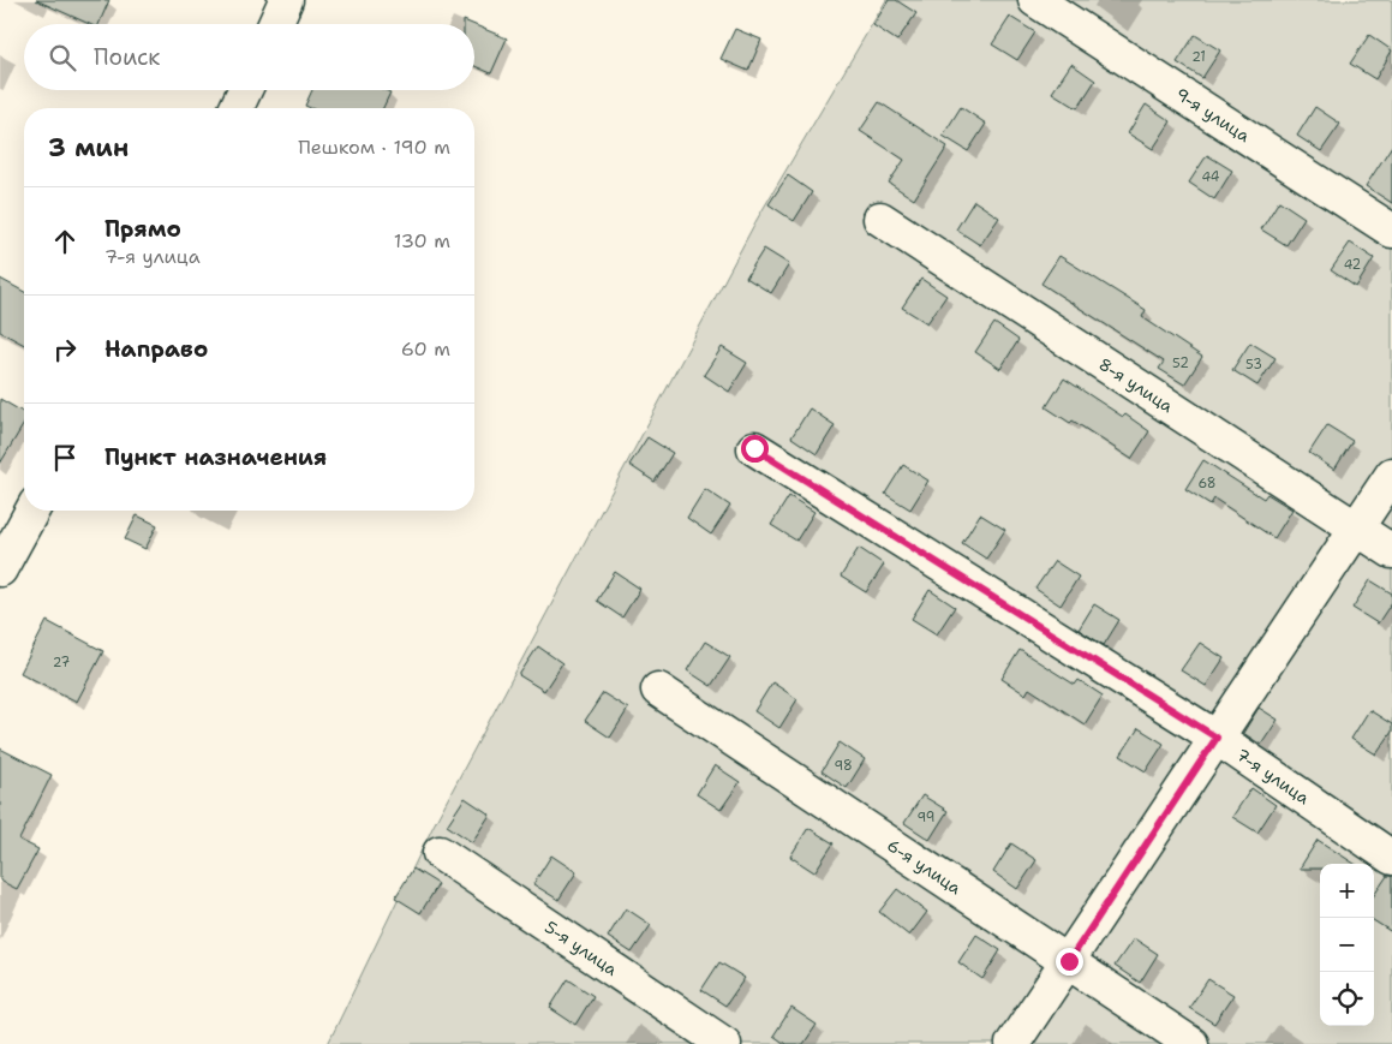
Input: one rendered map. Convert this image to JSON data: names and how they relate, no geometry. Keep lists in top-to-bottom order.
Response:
{
  "streets": {
    "street": [
      "9-я улица",
      "8-я улица",
      "7-я улица",
      "6-я улица",
      "5-я улица"
    ]
  },
  "house_numbers": [
    "21",
    "44",
    "42",
    "52",
    "53",
    "68",
    "27",
    "98",
    "99"
  ],
  "page": {
    "search": "Поиск",
    "heading": ["3 мин", "Пешком · 190 m"],
    "list": [
      ["Прямо", "7-я улица", "130 m"],
      ["Направо", "60 m"],
      "Пункт назначения"
    ],
    "map_buttons": ["+", "−"]
  }
}
